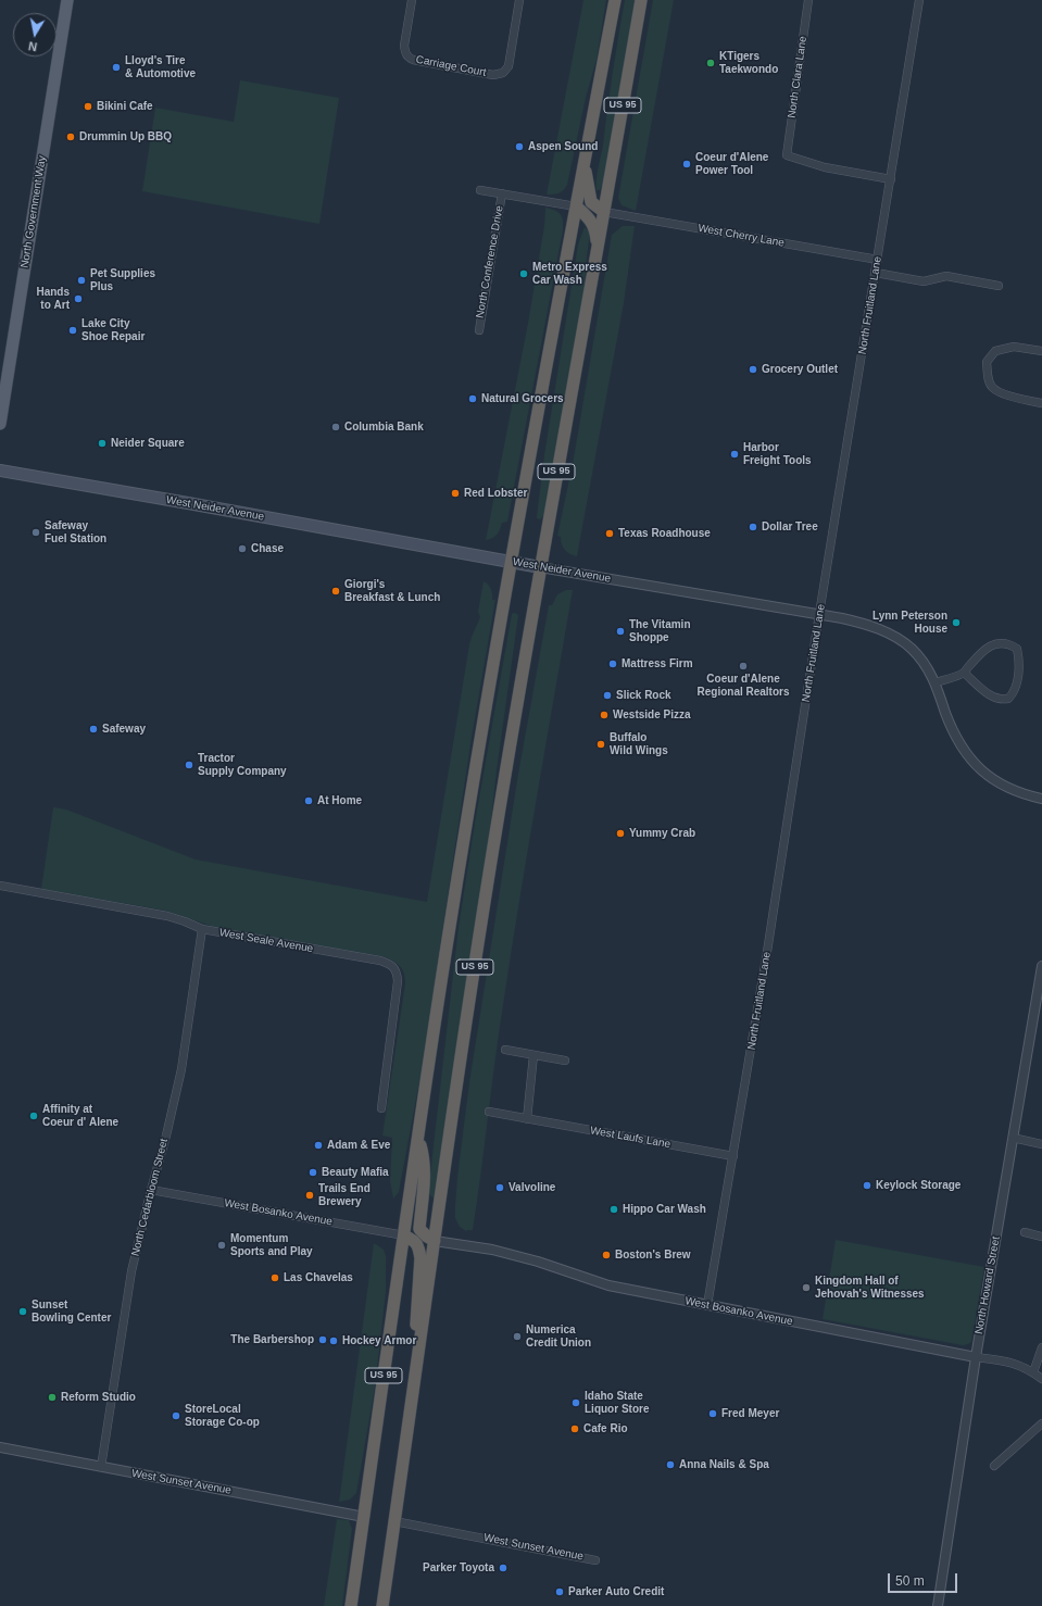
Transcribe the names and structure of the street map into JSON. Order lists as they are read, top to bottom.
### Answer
{
  "streets": {
    "highway": ["US 95"],
    "main road": ["North Government Way", "West Neider Avenue"],
    "street": [
      "Carriage Court",
      "North Clara Lane",
      "West Cherry Lane",
      "North Conference Drive",
      "North Fruitland Lane",
      "West Seale Avenue",
      "West Laufs Lane",
      "North Cedarbloom Street",
      "West Bosanko Avenue",
      "North Howard Street",
      "West Sunset Avenue"
    ]
  },
  "crossings": [
    ["North Clara Lane", "North Fruitland Lane"],
    ["US 95", "West Cherry Lane"],
    ["US 95", "West Neider Avenue"],
    ["US 95", "West Bosanko Avenue"],
    ["US 95", "West Sunset Avenue"],
    ["West Cherry Lane", "North Fruitland Lane"],
    ["North Fruitland Lane", "West Neider Avenue"],
    ["North Fruitland Lane", "West Laufs Lane"],
    ["North Fruitland Lane", "West Bosanko Avenue"],
    ["West Seale Avenue", "North Cedarbloom Street"],
    ["North Cedarbloom Street", "West Bosanko Avenue"],
    ["North Cedarbloom Street", "West Sunset Avenue"],
    ["West Bosanko Avenue", "North Howard Street"]
  ],
  "places": [
    "KTigers Taekwondo",
    "Lloyd's Tire & Automotive",
    "Bikini Cafe",
    "Drummin Up BBQ",
    "Aspen Sound",
    "Coeur d'Alene Power Tool",
    "Metro Express Car Wash",
    "Pet Supplies Plus",
    "Hands to Art",
    "Lake City Shoe Repair",
    "Grocery Outlet",
    "Natural Grocers",
    "Columbia Bank",
    "Neider Square",
    "Harbor Freight Tools",
    "Red Lobster",
    "Dollar Tree",
    "Safeway Fuel Station",
    "Texas Roadhouse",
    "Chase",
    "Giorgi's Breakfast & Lunch",
    "Lynn Peterson House",
    "The Vitamin Shoppe",
    "Mattress Firm",
    "Coeur d'Alene Regional Realtors",
    "Slick Rock",
    "Westside Pizza",
    "Safeway",
    "Buffalo Wild Wings",
    "Tractor Supply Company",
    "At Home",
    "Yummy Crab",
    "Affinity at Coeur d' Alene",
    "Adam & Eve",
    "Beauty Mafia",
    "Keylock Storage",
    "Valvoline",
    "Trails End Brewery",
    "Hippo Car Wash",
    "Momentum Sports and Play",
    "Boston's Brew",
    "Las Chavelas",
    "Kingdom Hall of Jehovah's Witnesses",
    "Sunset Bowling Center",
    "Numerica Credit Union",
    "The Barbershop",
    "Hockey Armor",
    "Reform Studio",
    "Idaho State Liquor Store",
    "Fred Meyer",
    "StoreLocal Storage Co-op",
    "Cafe Rio",
    "Anna Nails & Spa",
    "Parker Toyota",
    "Parker Auto Credit"
  ],
  "scale_bar": "50 m",
  "north": "bottom"
}
